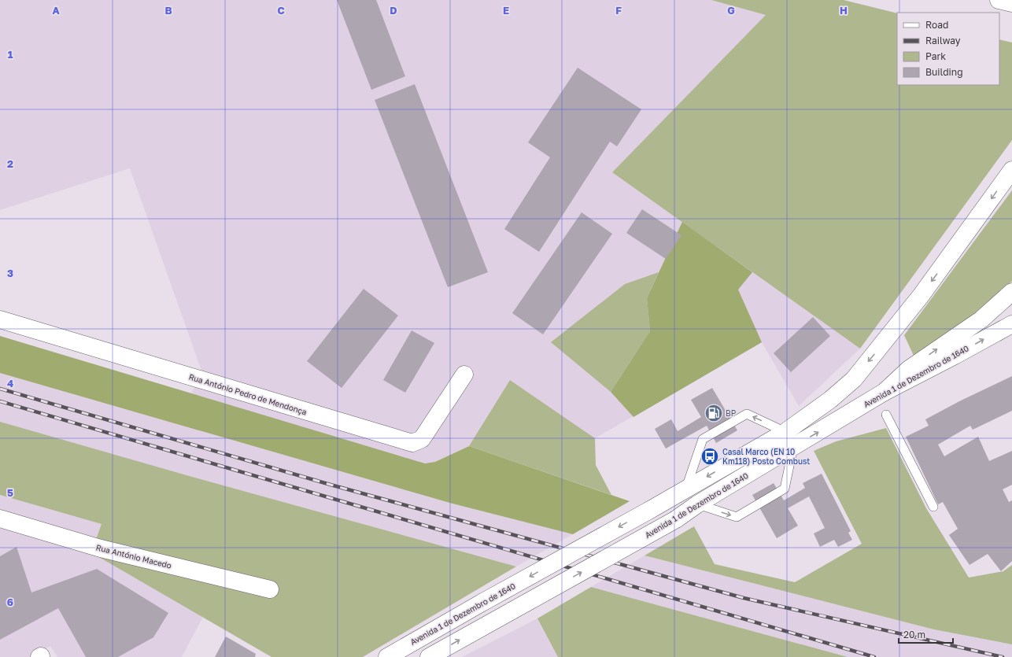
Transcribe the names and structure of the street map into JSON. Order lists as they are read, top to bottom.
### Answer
{
  "streets": {
    "main road": ["Avenida 1 de Dezembro de 1640", "Rua António Pedro de Mendonça", "Rua António Macedo"]
  },
  "places": {
    "fuel station": ["BP"],
    "bus stop": ["Casal Marco (EN 10 Km118) Posto Combust"]
  },
  "legend": [
    "Road",
    "Railway",
    "Park",
    "Building"
  ],
  "scale_bar": "20 m",
  "grid": {
    "columns": [
      "A",
      "B",
      "C",
      "D",
      "E",
      "F",
      "G",
      "H"
    ],
    "rows": [
      "1",
      "2",
      "3",
      "4",
      "5",
      "6"
    ]
  }
}
